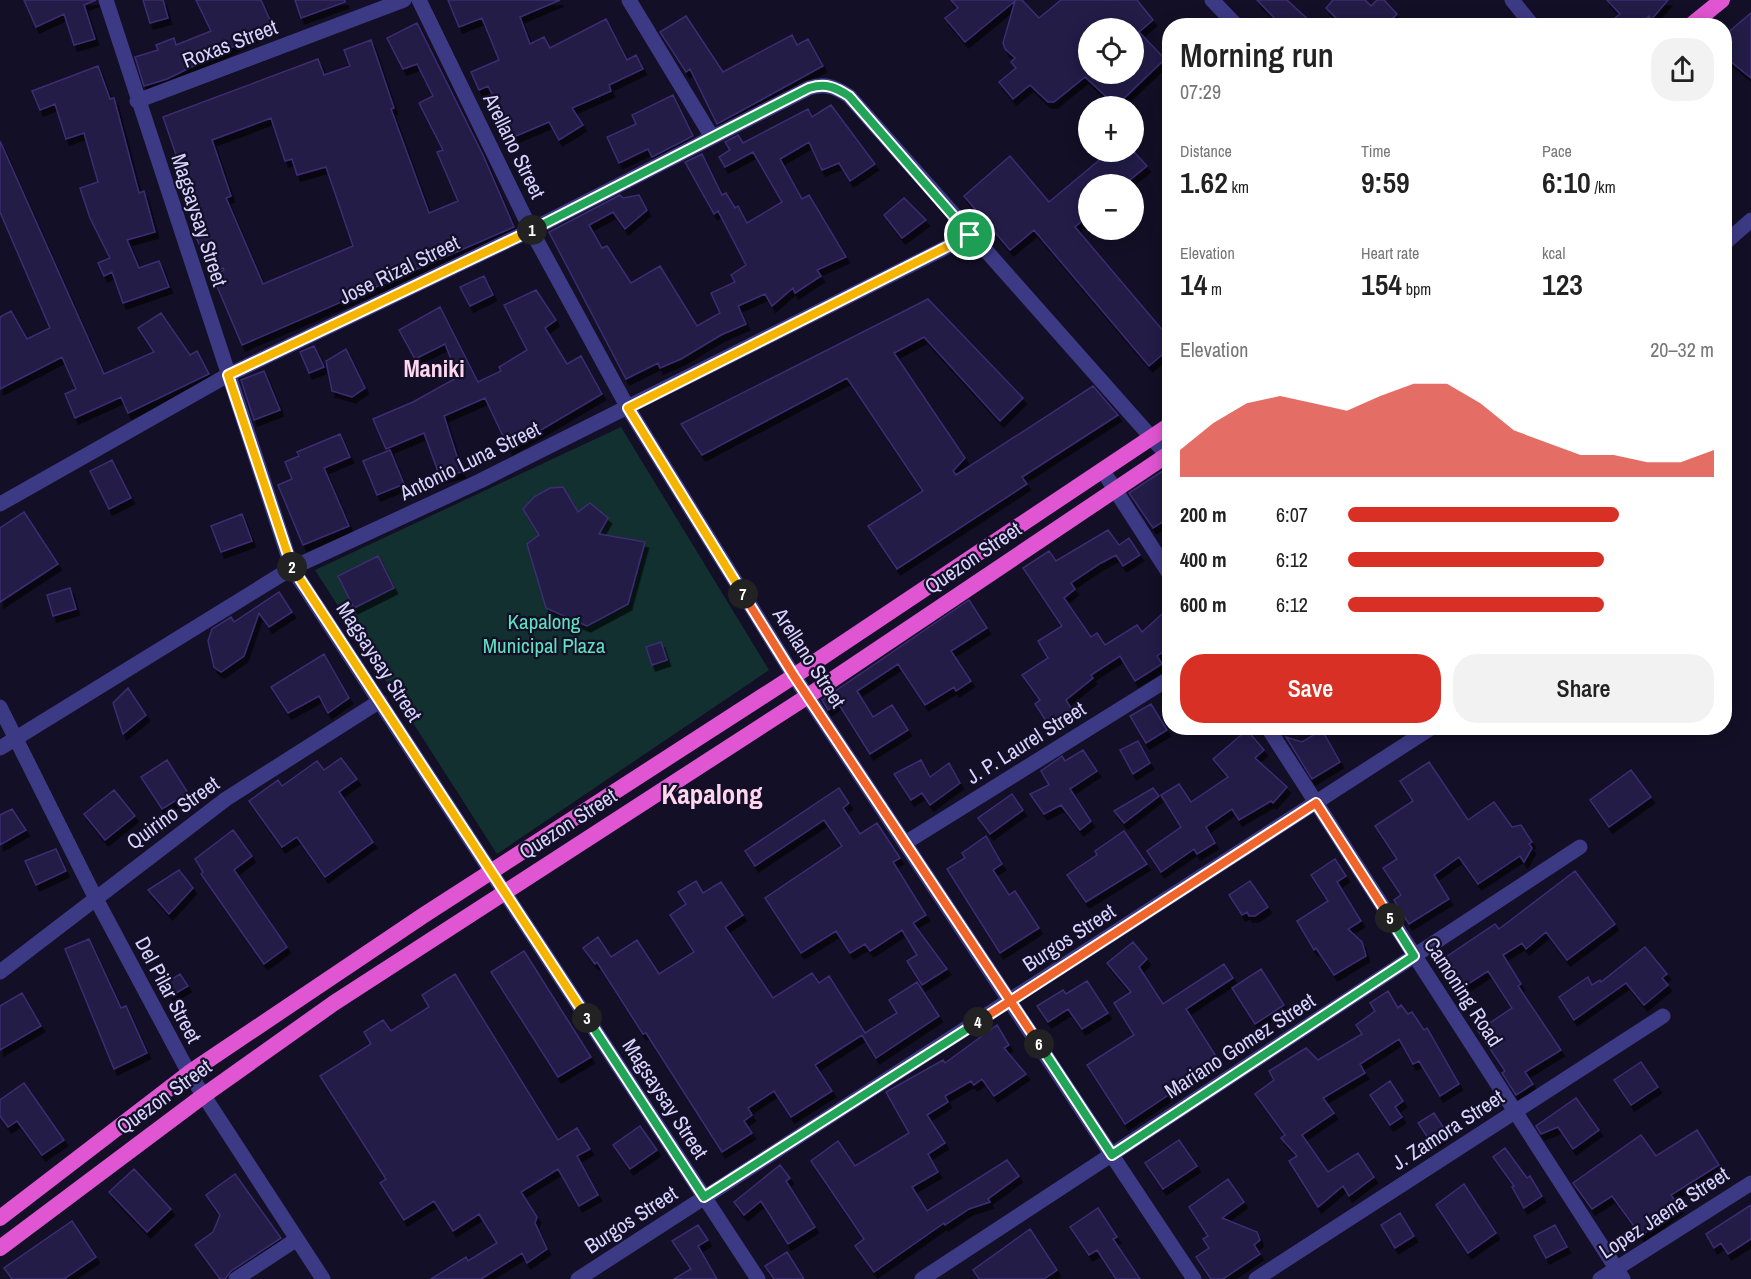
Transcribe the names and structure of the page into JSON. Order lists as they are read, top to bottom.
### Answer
{
  "streets": {
    "highway": ["Quezon Street"],
    "street": [
      "Roxas Street",
      "Arellano Street",
      "Magsaysay Street",
      "Jose Rizal Street",
      "Antonio Luna Street",
      "J. P. Laurel Street",
      "Quirino Street",
      "Burgos Street",
      "Del Pilar Street",
      "Camoning Road",
      "Mariano Gomez Street",
      "J. Zamora Street",
      "Lopez Jaena Street"
    ]
  },
  "crossings": [
    ["Roxas Street", "Magsaysay Street"],
    ["Arellano Street", "Jose Rizal Street"],
    ["Arellano Street", "Antonio Luna Street"],
    ["Arellano Street", "Quezon Street"],
    ["Arellano Street", "J. P. Laurel Street"],
    ["Arellano Street", "Burgos Street"],
    ["Arellano Street", "Mariano Gomez Street"],
    ["Magsaysay Street", "Jose Rizal Street"],
    ["Magsaysay Street", "Antonio Luna Street"],
    ["Magsaysay Street", "Quezon Street"],
    ["Magsaysay Street", "Quirino Street"],
    ["Magsaysay Street", "Burgos Street"],
    ["Jose Rizal Street", "Antonio Luna Street"],
    ["Antonio Luna Street", "Del Pilar Street"],
    ["Quezon Street", "Del Pilar Street"],
    ["Quirino Street", "Del Pilar Street"],
    ["Burgos Street", "Camoning Road"],
    ["Camoning Road", "Mariano Gomez Street"],
    ["Camoning Road", "J. Zamora Street"],
    ["Camoning Road", "Lopez Jaena Street"]
  ],
  "districts": ["Maniki", "Kapalong"],
  "parks": ["Kapalong Municipal Plaza"],
  "page": {
    "map_buttons": ["+", "−"],
    "heading": ["Morning run", "07:29"],
    "stats": [
      ["Distance", "1.62 km"],
      ["Time", "9:59"],
      ["Pace", "6:10 /km"],
      ["Elevation", "14 m"],
      ["Heart rate", "154 bpm"],
      ["kcal", "123"]
    ],
    "pins": [
      "1",
      "2",
      "7",
      "5",
      "3",
      "4",
      "6"
    ],
    "chart": ["Elevation", "20–32 m"],
    "list": [
      {
        "name": "200 m",
        "note": "6:07"
      },
      {
        "name": "400 m",
        "note": "6:12"
      },
      {
        "name": "600 m",
        "note": "6:12"
      }
    ],
    "buttons": ["Save", "Share"]
  }
}
